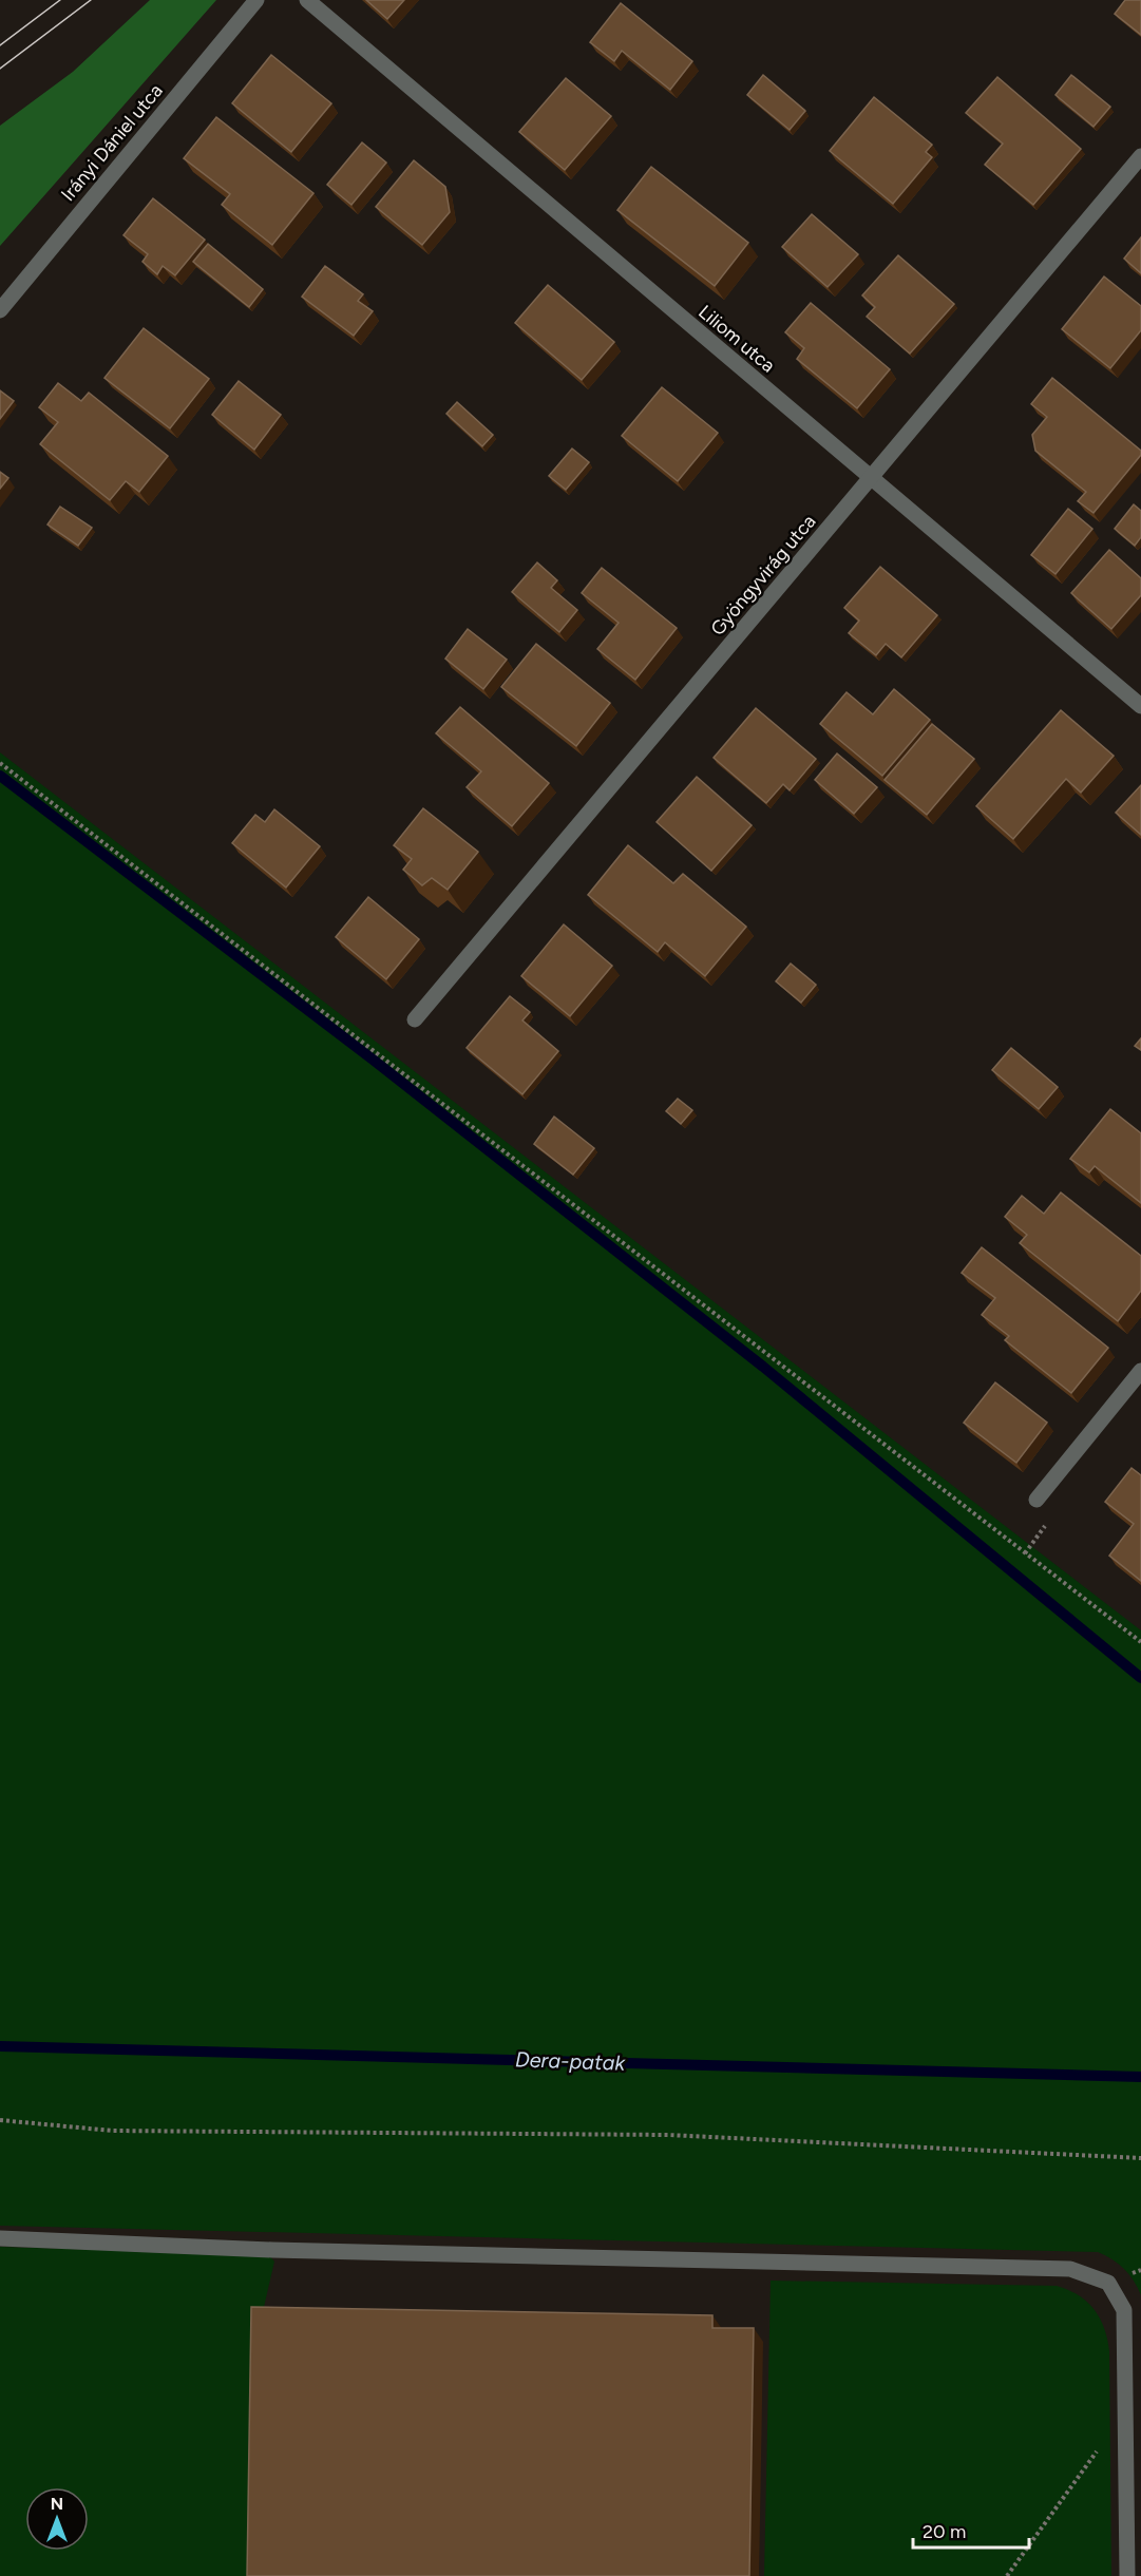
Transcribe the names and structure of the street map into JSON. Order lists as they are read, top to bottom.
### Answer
{
  "streets": {
    "street": ["Irányi Dániel utca", "Liliom utca", "Gyöngyvirág utca"]
  },
  "crossings": [
    ["Liliom utca", "Gyöngyvirág utca"]
  ],
  "water": ["Dera-patak"],
  "scale_bar": "20 m",
  "north": "top"
}
